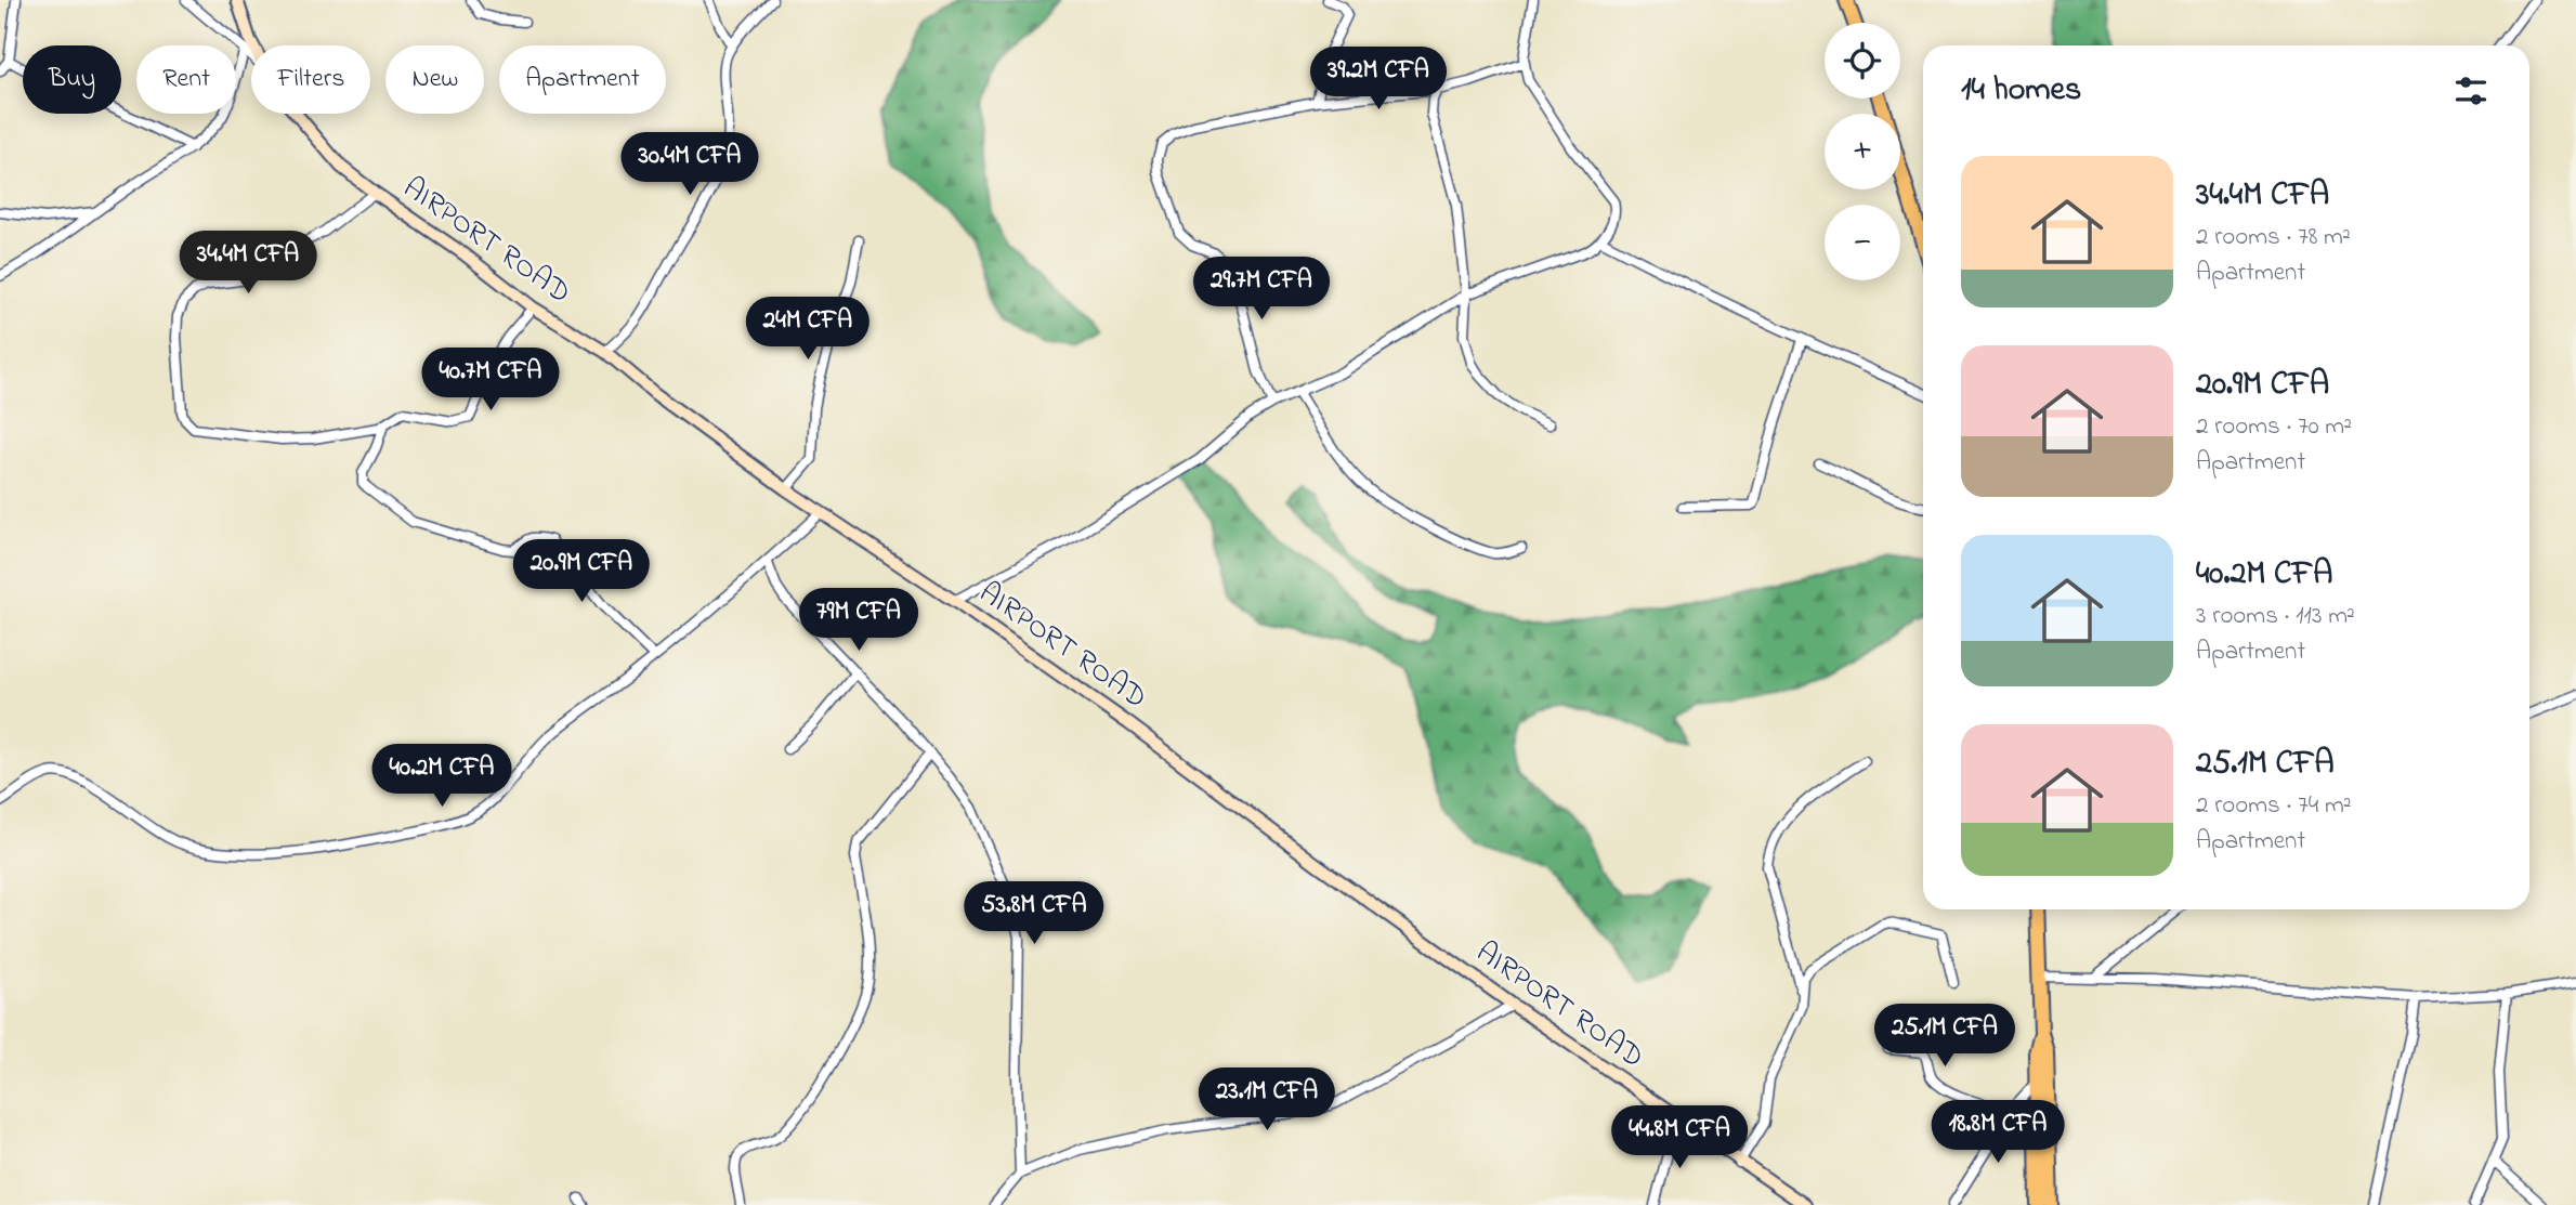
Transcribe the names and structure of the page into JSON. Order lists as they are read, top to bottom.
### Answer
{
  "streets": {
    "main road": ["AIRPORT ROAD"]
  },
  "page": {
    "map_buttons": ["+", "−"],
    "chip": [
      "Buy",
      "Rent",
      "Filters",
      "New",
      "Apartment"
    ],
    "heading": "14 homes",
    "price": [
      "39.2M CFA",
      "30.4M CFA",
      "34.4M CFA",
      "29.7M CFA",
      "24M CFA",
      "40.7M CFA",
      "20.9M CFA",
      "79M CFA",
      "40.2M CFA",
      "53.8M CFA",
      "25.1M CFA",
      "23.1M CFA",
      "18.8M CFA",
      "44.8M CFA"
    ],
    "list": [
      {
        "name": "34.4M CFA",
        "note": "2 rooms · 78 m² · Apartment"
      },
      {
        "name": "20.9M CFA",
        "note": "2 rooms · 70 m² · Apartment"
      },
      {
        "name": "40.2M CFA",
        "note": "3 rooms · 113 m² · Apartment"
      },
      {
        "name": "25.1M CFA",
        "note": "2 rooms · 74 m² · Apartment"
      }
    ]
  }
}
